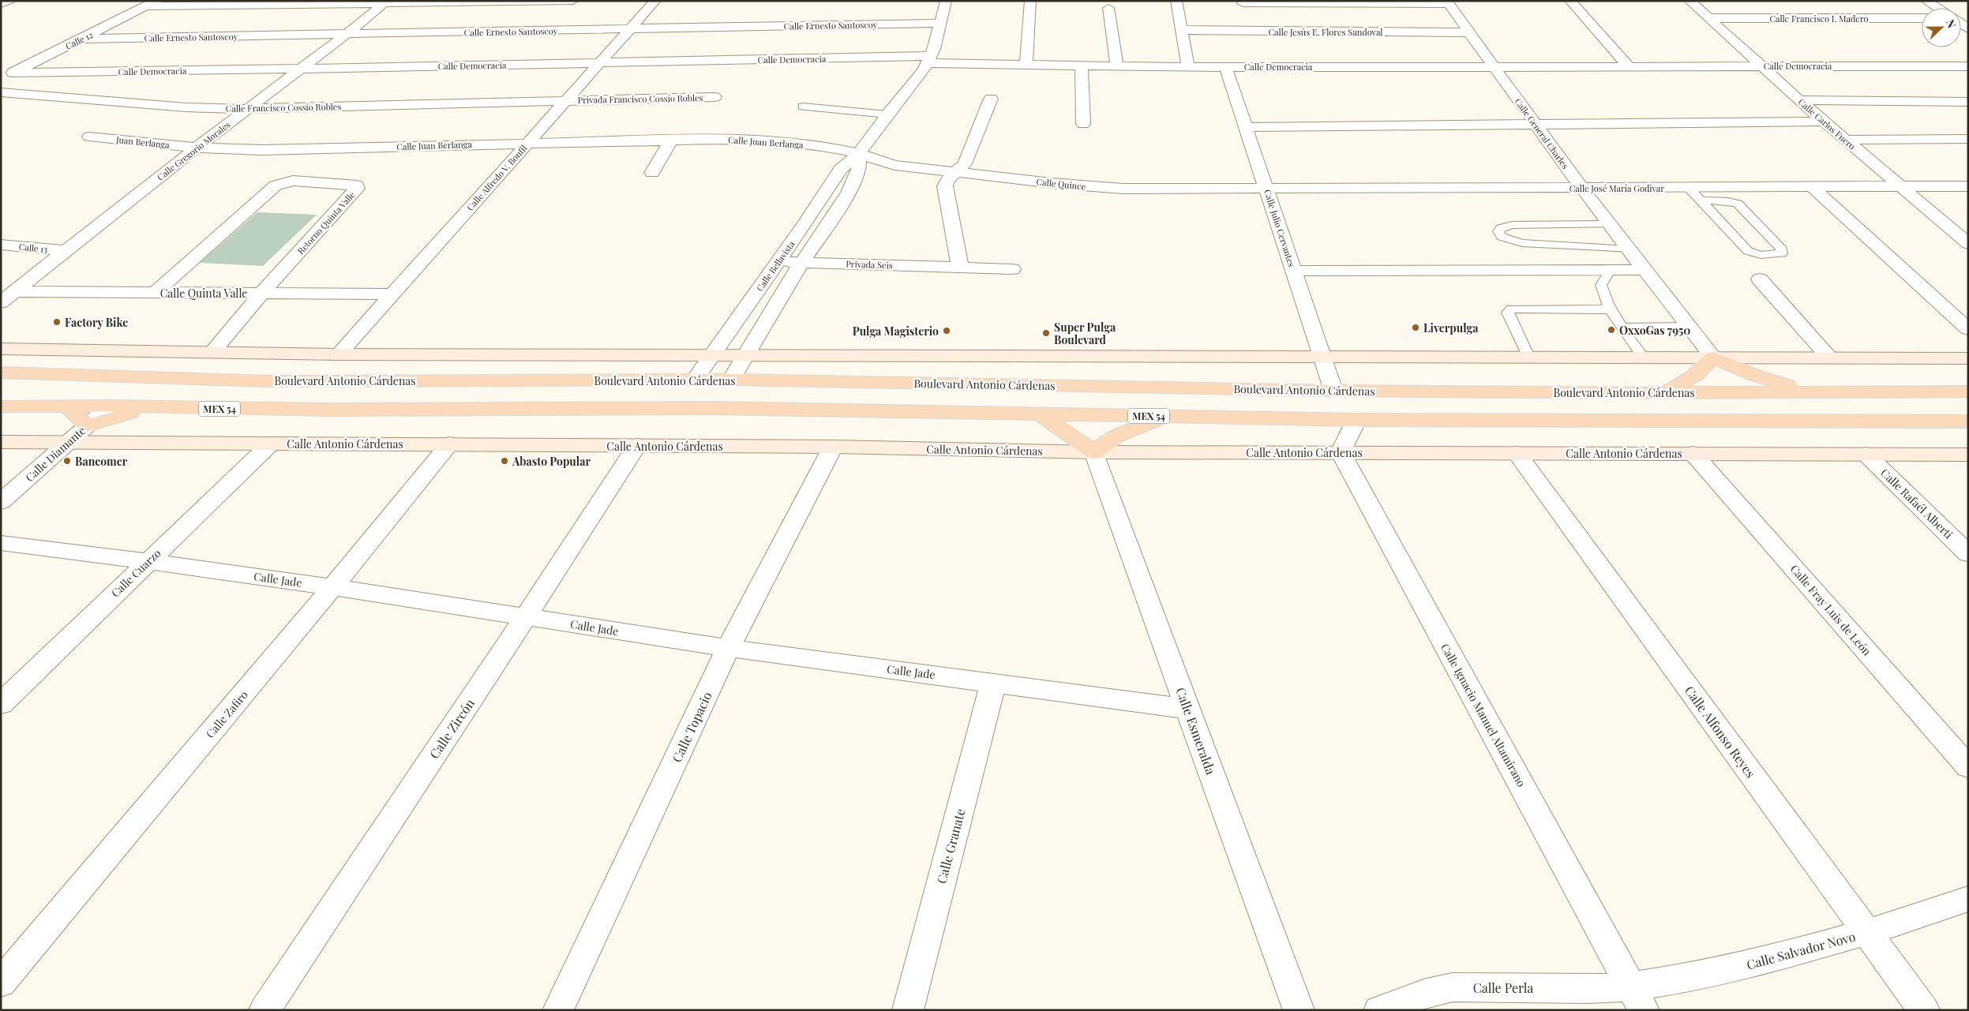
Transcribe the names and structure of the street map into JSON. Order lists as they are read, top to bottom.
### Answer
{
  "streets": {
    "main road": ["Boulevard Antonio Cárdenas", "MEX 54"],
    "street": [
      "Calle Francisco I. Madero",
      "Calle Ernesto Santoscoy",
      "Calle Jesús E. Flores Sandoval",
      "Calle 12",
      "Calle Democracia",
      "Privada Francisco Cossío Robles",
      "Calle Francisco Cossío Robles",
      "Calle Carlos Fuero",
      "Calle General Charles",
      "Juan Berlanga",
      "Calle Juan Berlanga",
      "Calle Gregorio Morales",
      "Calle Alfredo V. Bonfil",
      "Calle Quince",
      "Calle José María Godivar",
      "Retorno Quinta Valle",
      "Calle Julio Cervantes",
      "Calle 13",
      "Privada Seis",
      "Calle Bellavista",
      "Calle Quinta Valle",
      "Calle Antonio Cárdenas",
      "Calle Diamante",
      "Calle Rafaél Alberti",
      "Calle Cuarzo",
      "Calle Jade",
      "Calle Fray Luis de León",
      "Calle Zafiro",
      "Calle Ignacio Manuel Altamirano",
      "Calle Topacio",
      "Calle Zircón",
      "Calle Esmeralda",
      "Calle Alfonso Reyes",
      "Calle Granate",
      "Calle Salvador Novo",
      "Calle Perla"
    ]
  },
  "crossings": [
    ["Calle Francisco I. Madero", "Calle Carlos Fuero"],
    ["Calle Ernesto Santoscoy", "Calle 12"],
    ["Calle Ernesto Santoscoy", "Calle Gregorio Morales"],
    ["Calle Ernesto Santoscoy", "Calle Alfredo V. Bonfil"],
    ["Calle Ernesto Santoscoy", "Calle Bellavista"],
    ["Calle Jesús E. Flores Sandoval", "Calle General Charles"],
    ["Calle 12", "Calle Democracia"],
    ["Calle Democracia", "Calle Carlos Fuero"],
    ["Calle Democracia", "Calle General Charles"],
    ["Calle Democracia", "Calle Gregorio Morales"],
    ["Calle Democracia", "Calle Alfredo V. Bonfil"],
    ["Calle Democracia", "Calle Julio Cervantes"],
    ["Calle Democracia", "Calle Bellavista"],
    ["Privada Francisco Cossío Robles", "Calle Francisco Cossío Robles"],
    ["Privada Francisco Cossío Robles", "Calle Alfredo V. Bonfil"],
    ["Calle Francisco Cossío Robles", "Calle Gregorio Morales"],
    ["Calle Francisco Cossío Robles", "Calle Alfredo V. Bonfil"],
    ["Calle Carlos Fuero", "Calle José María Godivar"],
    ["Calle General Charles", "Calle José María Godivar"],
    ["Juan Berlanga", "Calle Juan Berlanga"],
    ["Juan Berlanga", "Calle Gregorio Morales"],
    ["Calle Juan Berlanga", "Calle Gregorio Morales"],
    ["Calle Juan Berlanga", "Calle Alfredo V. Bonfil"],
    ["Calle Juan Berlanga", "Calle Quince"],
    ["Calle Juan Berlanga", "Calle Bellavista"],
    ["Calle Gregorio Morales", "Calle 13"],
    ["Calle Gregorio Morales", "Calle Quinta Valle"],
    ["Calle Alfredo V. Bonfil", "Calle Quinta Valle"],
    ["Calle Quince", "Calle José María Godivar"],
    ["Calle Quince", "Calle Julio Cervantes"],
    ["Calle Quince", "Calle Bellavista"],
    ["Calle José María Godivar", "Calle Julio Cervantes"],
    ["Retorno Quinta Valle", "Calle Quinta Valle"],
    ["Calle Julio Cervantes", "Boulevard Antonio Cárdenas"],
    ["Privada Seis", "Calle Bellavista"],
    ["Calle Bellavista", "Boulevard Antonio Cárdenas"],
    ["MEX 54", "Calle Diamante"],
    ["Calle Antonio Cárdenas", "Calle Diamante"],
    ["Calle Antonio Cárdenas", "Calle Rafaél Alberti"],
    ["Calle Antonio Cárdenas", "Calle Cuarzo"],
    ["Calle Antonio Cárdenas", "Calle Fray Luis de León"],
    ["Calle Antonio Cárdenas", "Calle Zafiro"],
    ["Calle Antonio Cárdenas", "Calle Ignacio Manuel Altamirano"],
    ["Calle Antonio Cárdenas", "Calle Topacio"],
    ["Calle Antonio Cárdenas", "Calle Zircón"],
    ["Calle Antonio Cárdenas", "Calle Esmeralda"],
    ["Calle Antonio Cárdenas", "Calle Alfonso Reyes"],
    ["Calle Cuarzo", "Calle Jade"],
    ["Calle Jade", "Calle Zafiro"],
    ["Calle Jade", "Calle Topacio"],
    ["Calle Jade", "Calle Zircón"],
    ["Calle Jade", "Calle Esmeralda"],
    ["Calle Jade", "Calle Granate"],
    ["Calle Ignacio Manuel Altamirano", "Calle Salvador Novo"],
    ["Calle Ignacio Manuel Altamirano", "Calle Perla"],
    ["Calle Alfonso Reyes", "Calle Salvador Novo"],
    ["Calle Salvador Novo", "Calle Perla"]
  ],
  "places": [
    "Factory Bike",
    "Liverpulga",
    "OxxoGas 7950",
    "Pulga Magisterio",
    "Super Pulga Boulevard",
    "Bancomer",
    "Abasto Popular"
  ],
  "north": "right"
}
